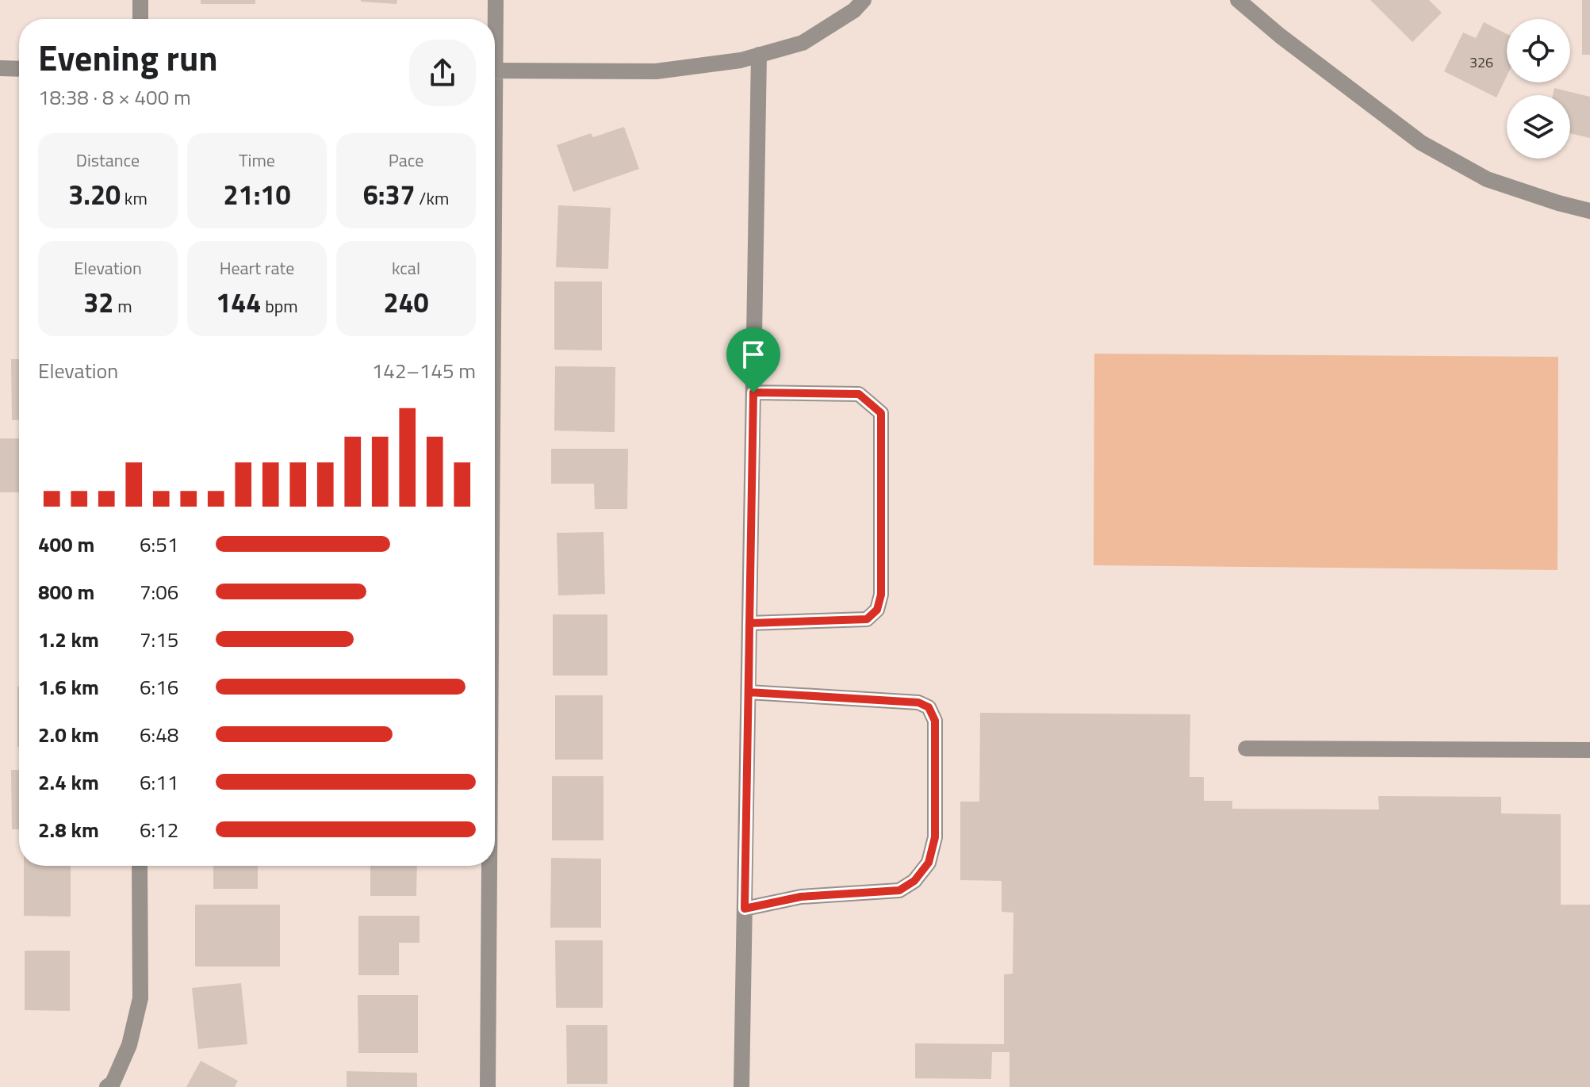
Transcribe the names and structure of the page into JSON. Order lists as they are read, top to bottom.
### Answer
{
  "house_numbers": ["326"],
  "page": {
    "heading": ["Evening run", "18:38 · 8 × 400 m"],
    "stats": [
      ["Distance", "3.20 km"],
      ["Time", "21:10"],
      ["Pace", "6:37 /km"],
      ["Elevation", "32 m"],
      ["Heart rate", "144 bpm"],
      ["kcal", "240"]
    ],
    "chart": ["Elevation", "142–145 m"],
    "list": [
      {
        "name": "400 m",
        "note": "6:51"
      },
      {
        "name": "800 m",
        "note": "7:06"
      },
      {
        "name": "1.2 km",
        "note": "7:15"
      },
      {
        "name": "1.6 km",
        "note": "6:16"
      },
      {
        "name": "2.0 km",
        "note": "6:48"
      },
      {
        "name": "2.4 km",
        "note": "6:11"
      },
      {
        "name": "2.8 km",
        "note": "6:12"
      }
    ]
  }
}
